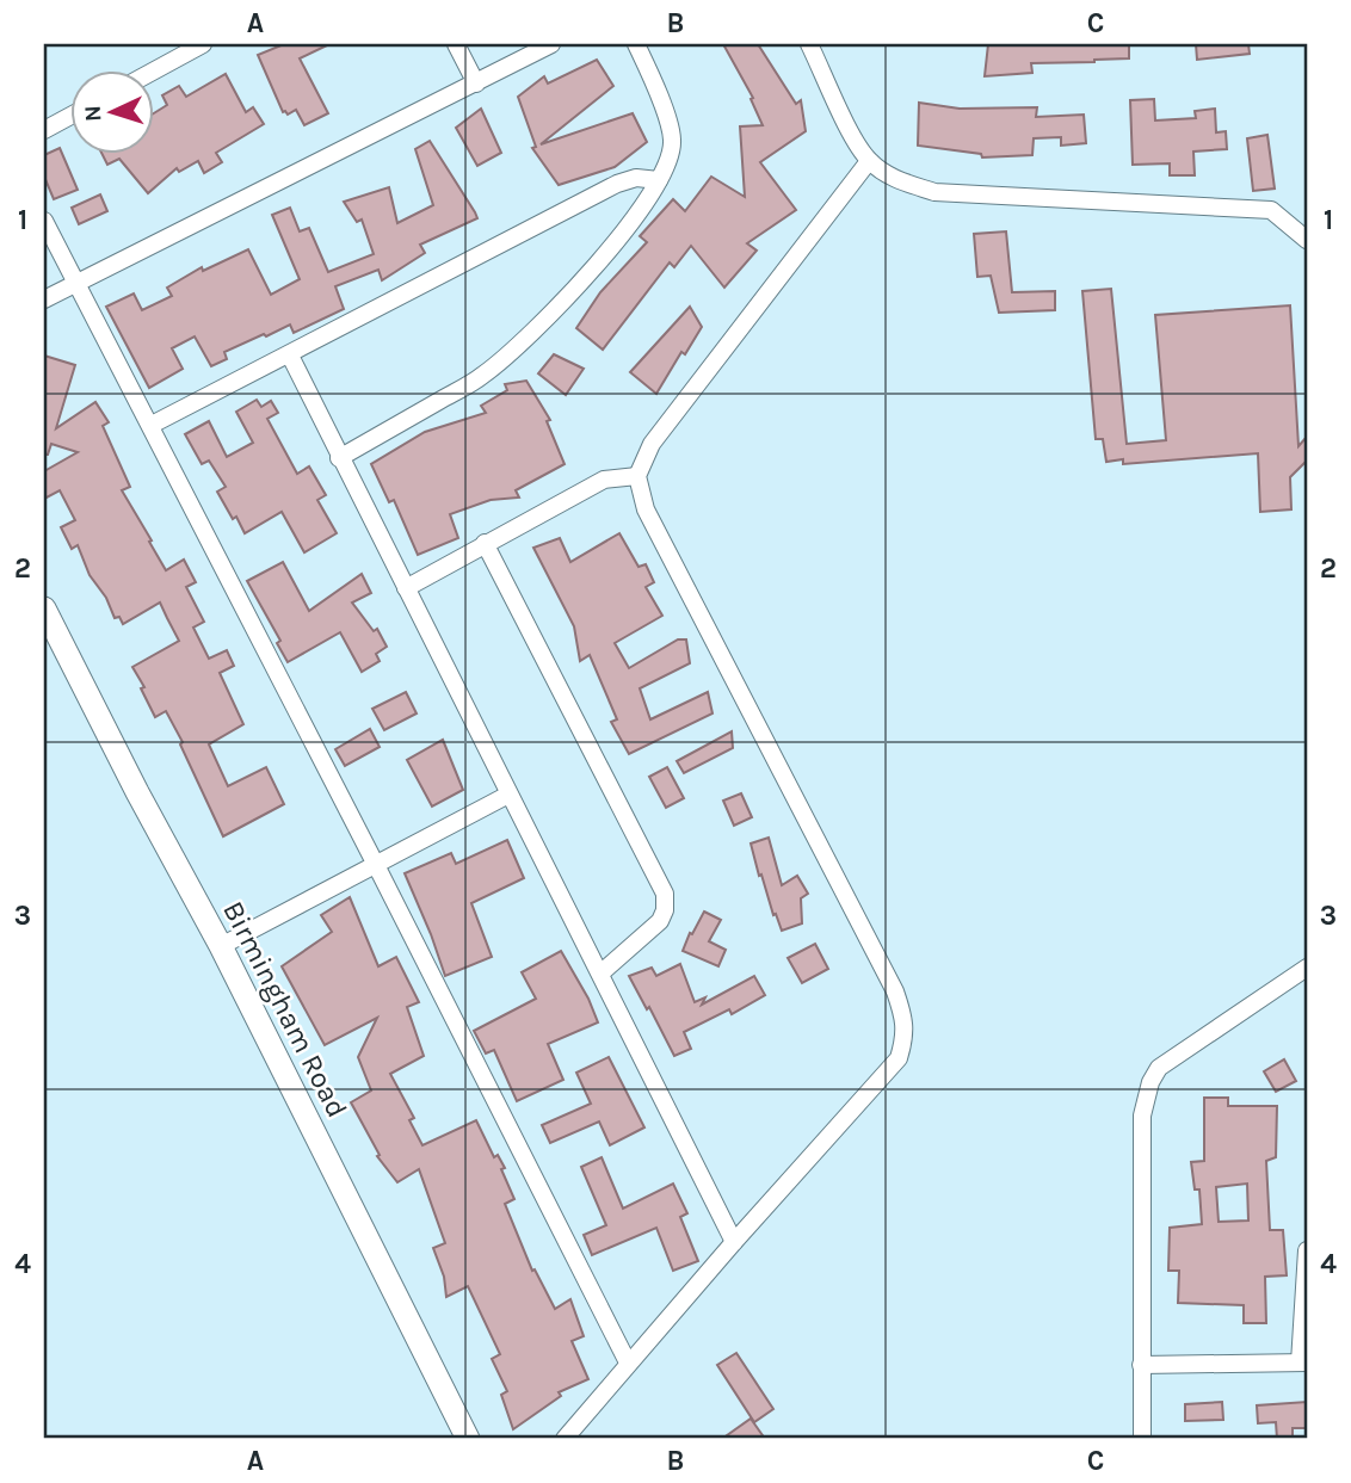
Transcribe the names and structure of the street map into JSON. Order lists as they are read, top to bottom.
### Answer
{
  "streets": {
    "street": ["Birmingham Road"]
  },
  "north": "left",
  "grid": {
    "columns": ["A", "B", "C"],
    "rows": [
      "1",
      "2",
      "3",
      "4"
    ]
  }
}
